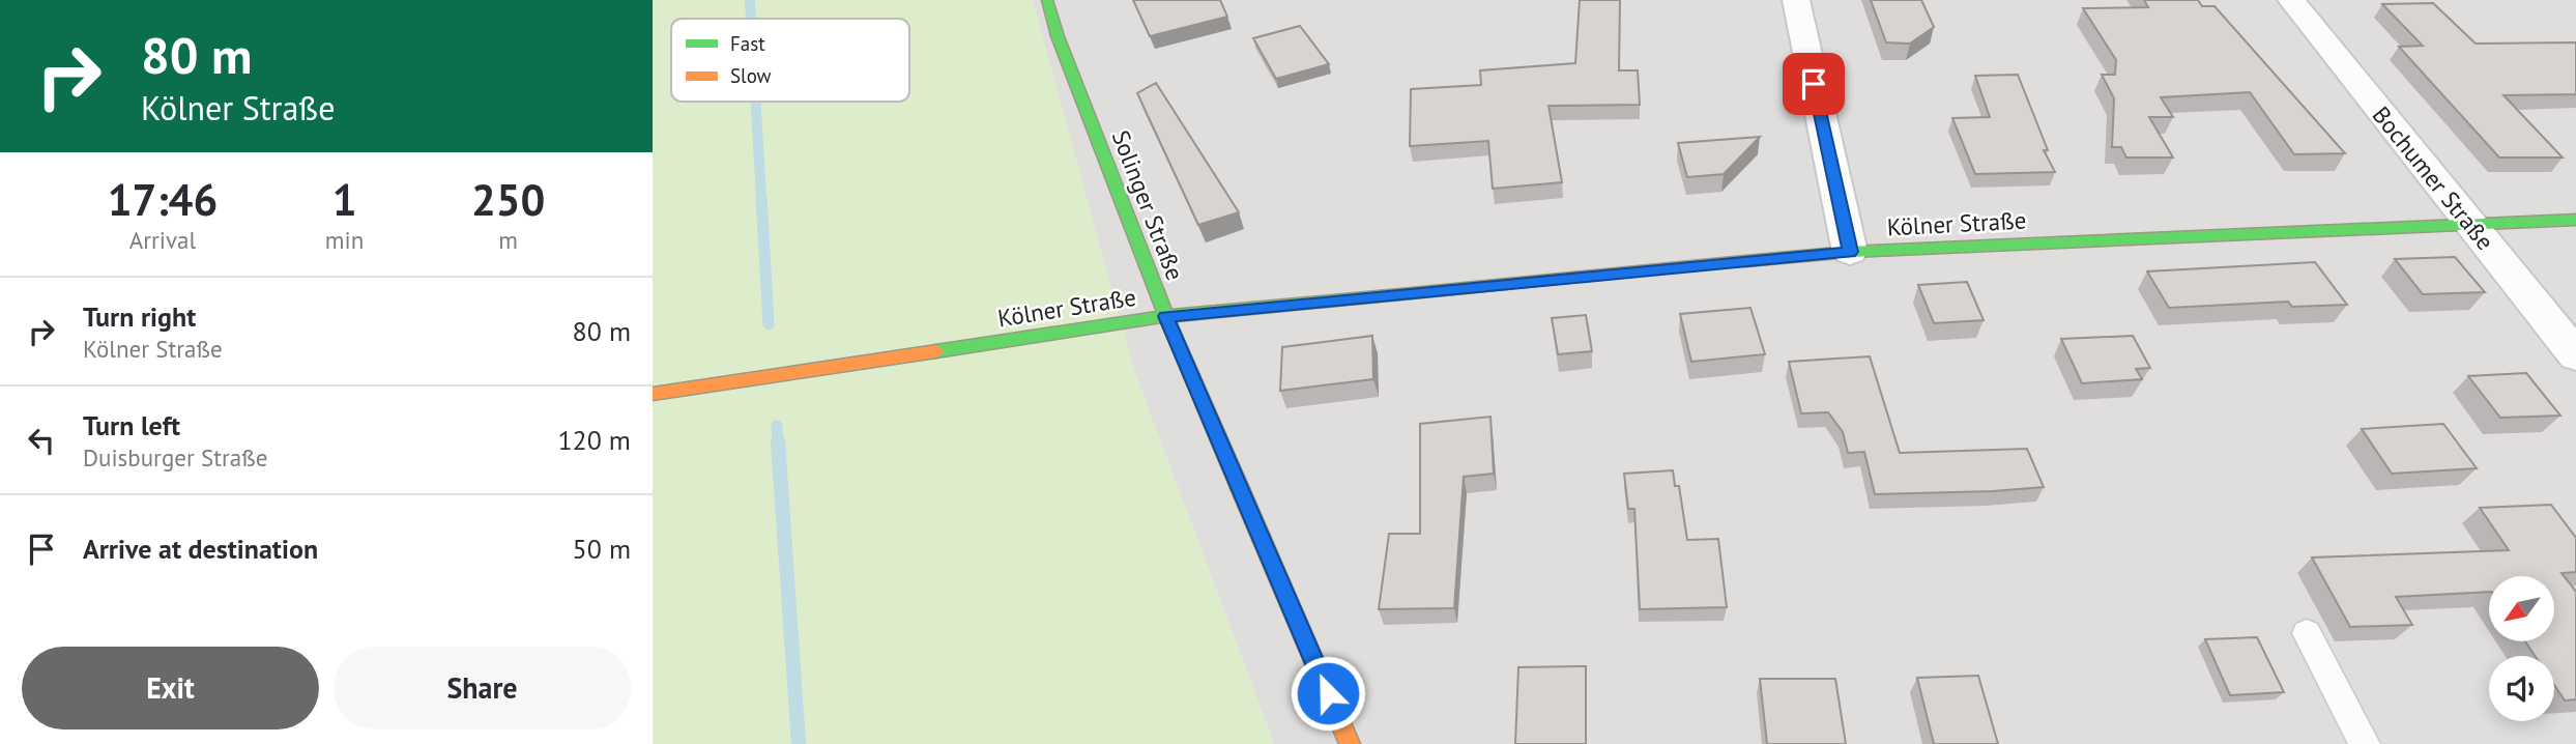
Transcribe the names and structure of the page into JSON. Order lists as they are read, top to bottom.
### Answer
{
  "streets": {
    "street": ["Bochumer Straße", "Solinger Straße", "Kölner Straße"]
  },
  "crossings": [
    ["Bochumer Straße", "Kölner Straße"],
    ["Solinger Straße", "Kölner Straße"]
  ],
  "legend": ["Fast", "Slow"],
  "north": "bottom left",
  "page": {
    "turn": ["80 m", "Kölner Straße"],
    "eta": [
      "17:46",
      "Arrival",
      "1",
      "min",
      "250",
      "m"
    ],
    "list": [
      {
        "name": "Turn right",
        "note": "Kölner Straße",
        "value": "80 m"
      },
      {
        "name": "Turn left",
        "note": "Duisburger Straße",
        "value": "120 m"
      },
      {
        "name": "Arrive at destination",
        "value": "50 m"
      }
    ],
    "buttons": ["Exit", "Share"]
  }
}
